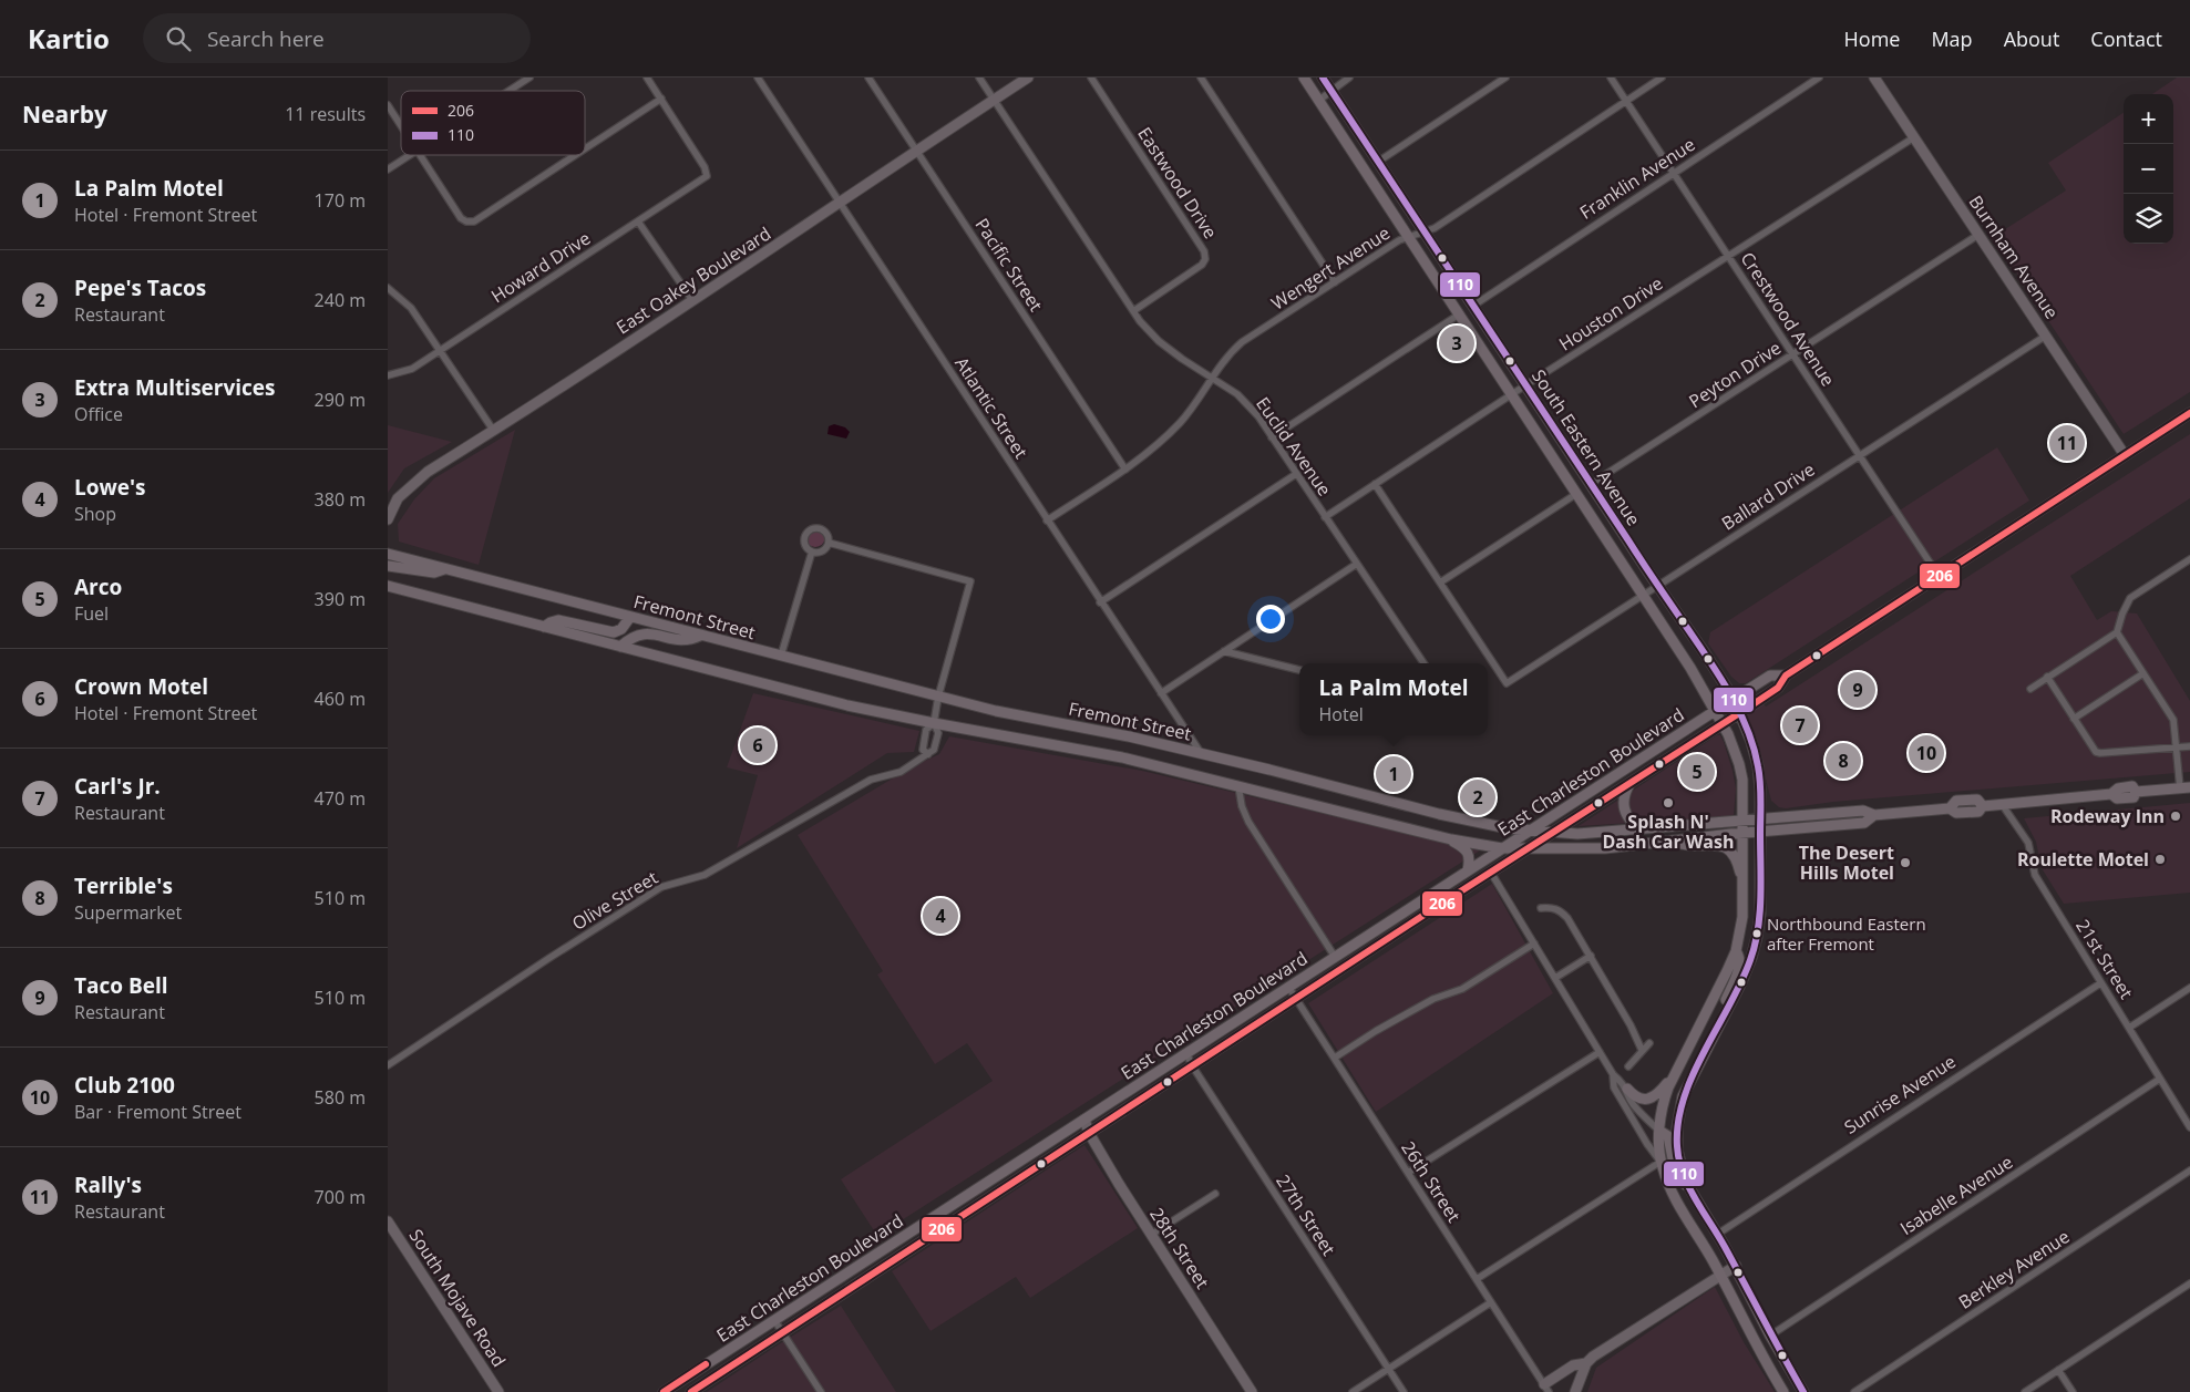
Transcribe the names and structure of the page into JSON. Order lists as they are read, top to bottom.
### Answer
{
  "streets": {
    "main road": ["South Eastern Avenue", "Fremont Street", "East Charleston Boulevard"],
    "street": [
      "Franklin Avenue",
      "Eastwood Drive",
      "Burnham Avenue",
      "Pacific Street",
      "Howard Drive",
      "Wengert Avenue",
      "East Oakey Boulevard",
      "Houston Drive",
      "Crestwood Avenue",
      "Peyton Drive",
      "Atlantic Street",
      "Euclid Avenue",
      "Ballard Drive",
      "Olive Street",
      "21st Street",
      "Sunrise Avenue",
      "26th Street",
      "Isabelle Avenue",
      "27th Street",
      "28th Street",
      "Berkley Avenue",
      "South Mojave Road"
    ]
  },
  "crossings": [
    ["Franklin Avenue", "Crestwood Avenue"],
    ["Franklin Avenue", "South Eastern Avenue"],
    ["Eastwood Drive", "Euclid Avenue"],
    ["Burnham Avenue", "Houston Drive"],
    ["Burnham Avenue", "Peyton Drive"],
    ["Burnham Avenue", "Ballard Drive"],
    ["Burnham Avenue", "East Charleston Boulevard"],
    ["Pacific Street", "Wengert Avenue"],
    ["Pacific Street", "East Oakey Boulevard"],
    ["Wengert Avenue", "Crestwood Avenue"],
    ["Wengert Avenue", "Atlantic Street"],
    ["Wengert Avenue", "Euclid Avenue"],
    ["Wengert Avenue", "South Eastern Avenue"],
    ["East Oakey Boulevard", "Atlantic Street"],
    ["East Oakey Boulevard", "Euclid Avenue"],
    ["Houston Drive", "Crestwood Avenue"],
    ["Houston Drive", "Euclid Avenue"],
    ["Houston Drive", "South Eastern Avenue"],
    ["Crestwood Avenue", "Peyton Drive"],
    ["Crestwood Avenue", "Ballard Drive"],
    ["Crestwood Avenue", "East Charleston Boulevard"],
    ["Peyton Drive", "South Eastern Avenue"],
    ["Atlantic Street", "Fremont Street"],
    ["South Eastern Avenue", "Ballard Drive"],
    ["South Eastern Avenue", "Fremont Street"],
    ["South Eastern Avenue", "East Charleston Boulevard"],
    ["Fremont Street", "East Charleston Boulevard"],
    ["Fremont Street", "21st Street"],
    ["East Charleston Boulevard", "26th Street"],
    ["East Charleston Boulevard", "27th Street"],
    ["East Charleston Boulevard", "28th Street"],
    ["21st Street", "Sunrise Avenue"],
    ["21st Street", "Isabelle Avenue"]
  ],
  "places": [
    "Splash N' Dash Car Wash",
    "Rodeway Inn",
    "Roulette Motel",
    "The Desert Hills Motel",
    "Northbound Eastern after Fremont"
  ],
  "lines": ["transit line 110", "transit line 206"],
  "legend": ["206", "110"],
  "page": {
    "header": "Kartio",
    "search": "Search here",
    "nav": [
      "Home",
      "Map",
      "About",
      "Contact"
    ],
    "heading": ["Nearby", "11 results"],
    "map_buttons": ["+", "−"],
    "list": [
      {
        "mark": "1",
        "name": "La Palm Motel",
        "note": "Hotel · Fremont Street",
        "value": "170 m"
      },
      {
        "mark": "2",
        "name": "Pepe's Tacos",
        "note": "Restaurant",
        "value": "240 m"
      },
      {
        "mark": "3",
        "name": "Extra Multiservices",
        "note": "Office",
        "value": "290 m"
      },
      {
        "mark": "4",
        "name": "Lowe's",
        "note": "Shop",
        "value": "380 m"
      },
      {
        "mark": "5",
        "name": "Arco",
        "note": "Fuel",
        "value": "390 m"
      },
      {
        "mark": "6",
        "name": "Crown Motel",
        "note": "Hotel · Fremont Street",
        "value": "460 m"
      },
      {
        "mark": "7",
        "name": "Carl's Jr.",
        "note": "Restaurant",
        "value": "470 m"
      },
      {
        "mark": "8",
        "name": "Terrible's",
        "note": "Supermarket",
        "value": "510 m"
      },
      {
        "mark": "9",
        "name": "Taco Bell",
        "note": "Restaurant",
        "value": "510 m"
      },
      {
        "mark": "10",
        "name": "Club 2100",
        "note": "Bar · Fremont Street",
        "value": "580 m"
      },
      {
        "mark": "11",
        "name": "Rally's",
        "note": "Restaurant",
        "value": "700 m"
      }
    ],
    "pins": [
      "3",
      "11",
      "9",
      "7",
      "6",
      "10",
      "8",
      "5",
      "1",
      "2",
      "4"
    ],
    "popup": ["La Palm Motel", "Hotel"]
  }
}
